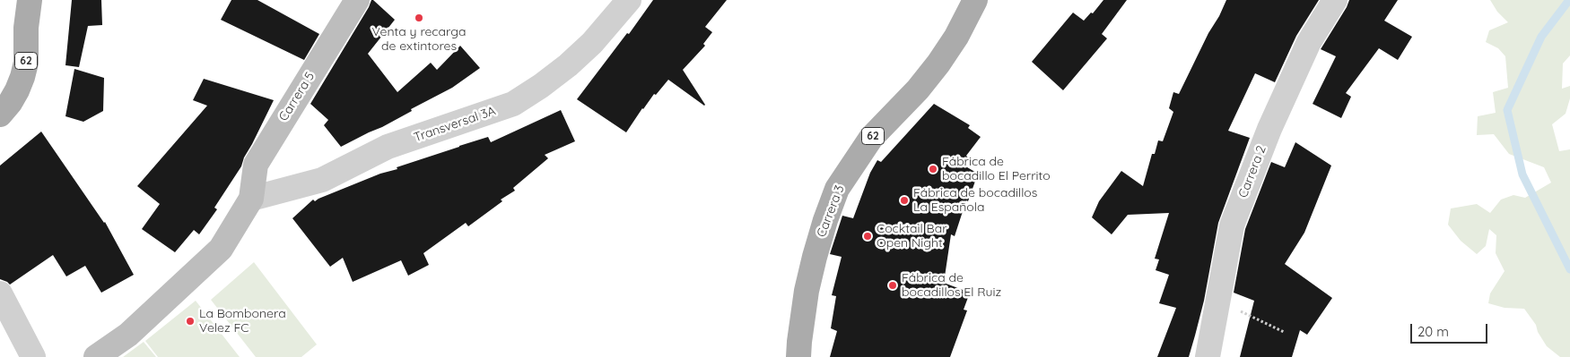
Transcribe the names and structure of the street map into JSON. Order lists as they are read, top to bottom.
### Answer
{
  "streets": {
    "main road": ["62", "Carrera 3"],
    "street": ["Carrera 5", "Transversal 3A", "Carrera 2"]
  },
  "crossings": [
    ["Carrera 5", "Transversal 3A"]
  ],
  "places": [
    "Venta y recarga de extintores",
    "Fábrica de bocadillo El Perrito",
    "Fábrica de bocadillos La Española",
    "Cocktail Bar Open Night",
    "Fábrica de bocadillos El Ruiz",
    "La Bombonera Velez FC"
  ],
  "scale_bar": "20 m"
}
